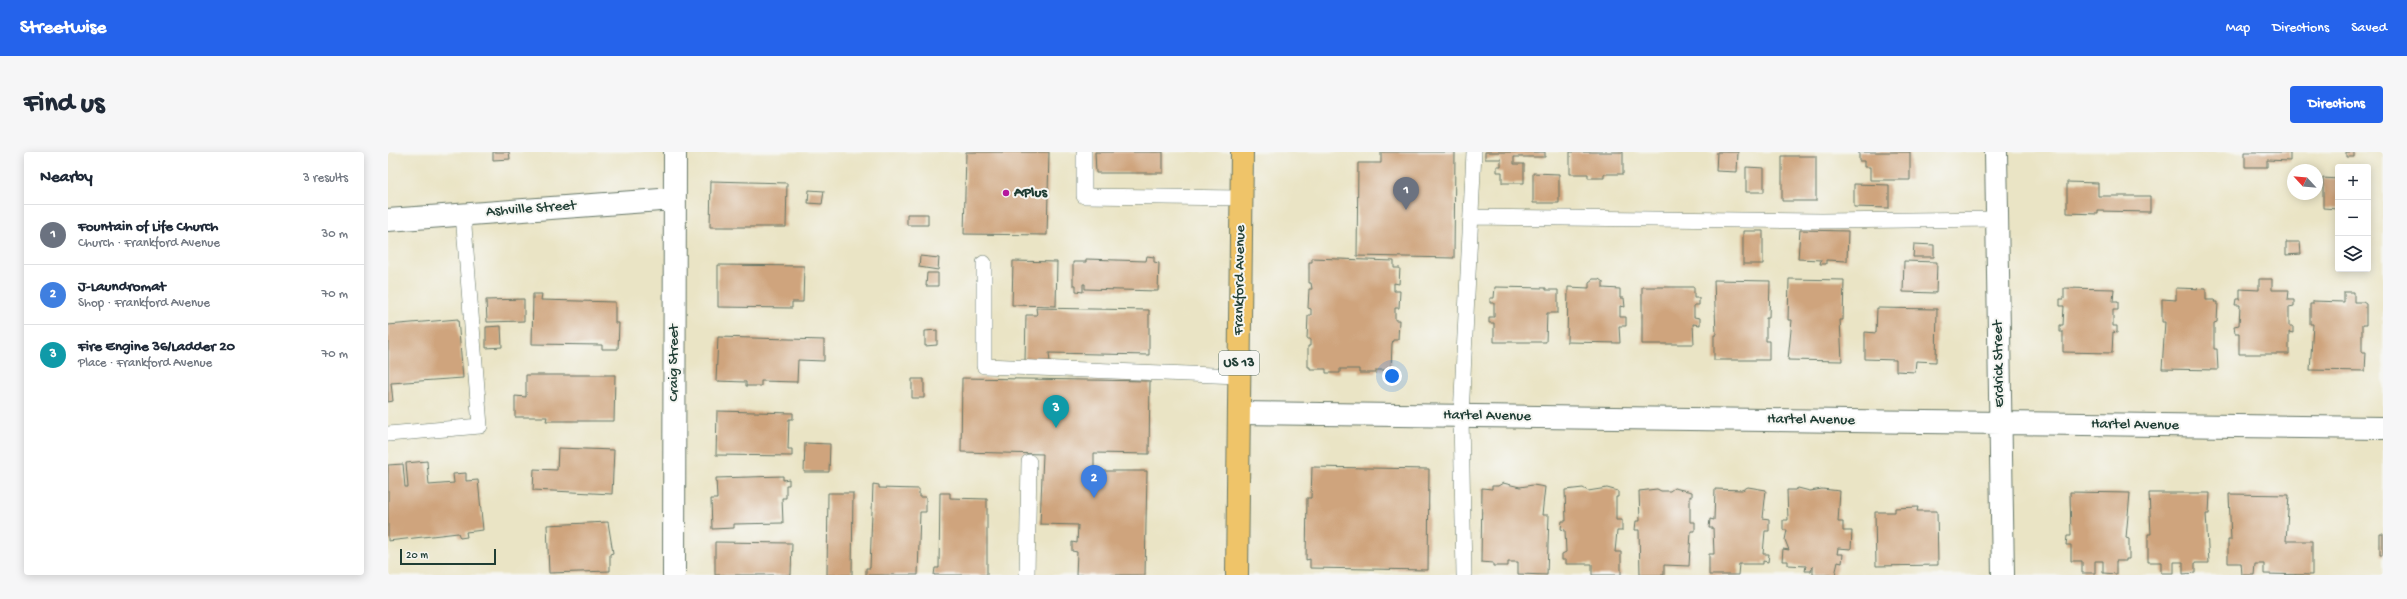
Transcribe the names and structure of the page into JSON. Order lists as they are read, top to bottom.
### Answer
{
  "streets": {
    "main road": ["Frankford Avenue", "US 13"],
    "street": [
      "Ashville Street",
      "Craig Street",
      "Erdrick Street",
      "Hartel Avenue"
    ]
  },
  "crossings": [
    ["Ashville Street", "Craig Street"],
    ["Frankford Avenue", "Hartel Avenue"],
    ["Erdrick Street", "Hartel Avenue"]
  ],
  "places": ["APlus"],
  "scale_bar": "20 m",
  "north": "top left",
  "page": {
    "header": "Streetwise",
    "nav": ["Map", "Directions", "Saved"],
    "buttons": "Directions",
    "title": "Find us",
    "heading": ["Nearby", "3 results"],
    "map_buttons": ["+", "−"],
    "pins": ["1", "3", "2"],
    "list": [
      {
        "mark": "1",
        "name": "Fountain of Life Church",
        "note": "Church · Frankford Avenue",
        "value": "30 m"
      },
      {
        "mark": "2",
        "name": "J-Laundromat",
        "note": "Shop · Frankford Avenue",
        "value": "70 m"
      },
      {
        "mark": "3",
        "name": "Fire Engine 36/Ladder 20",
        "note": "Place · Frankford Avenue",
        "value": "70 m"
      }
    ],
    "scale": "20 m"
  }
}
